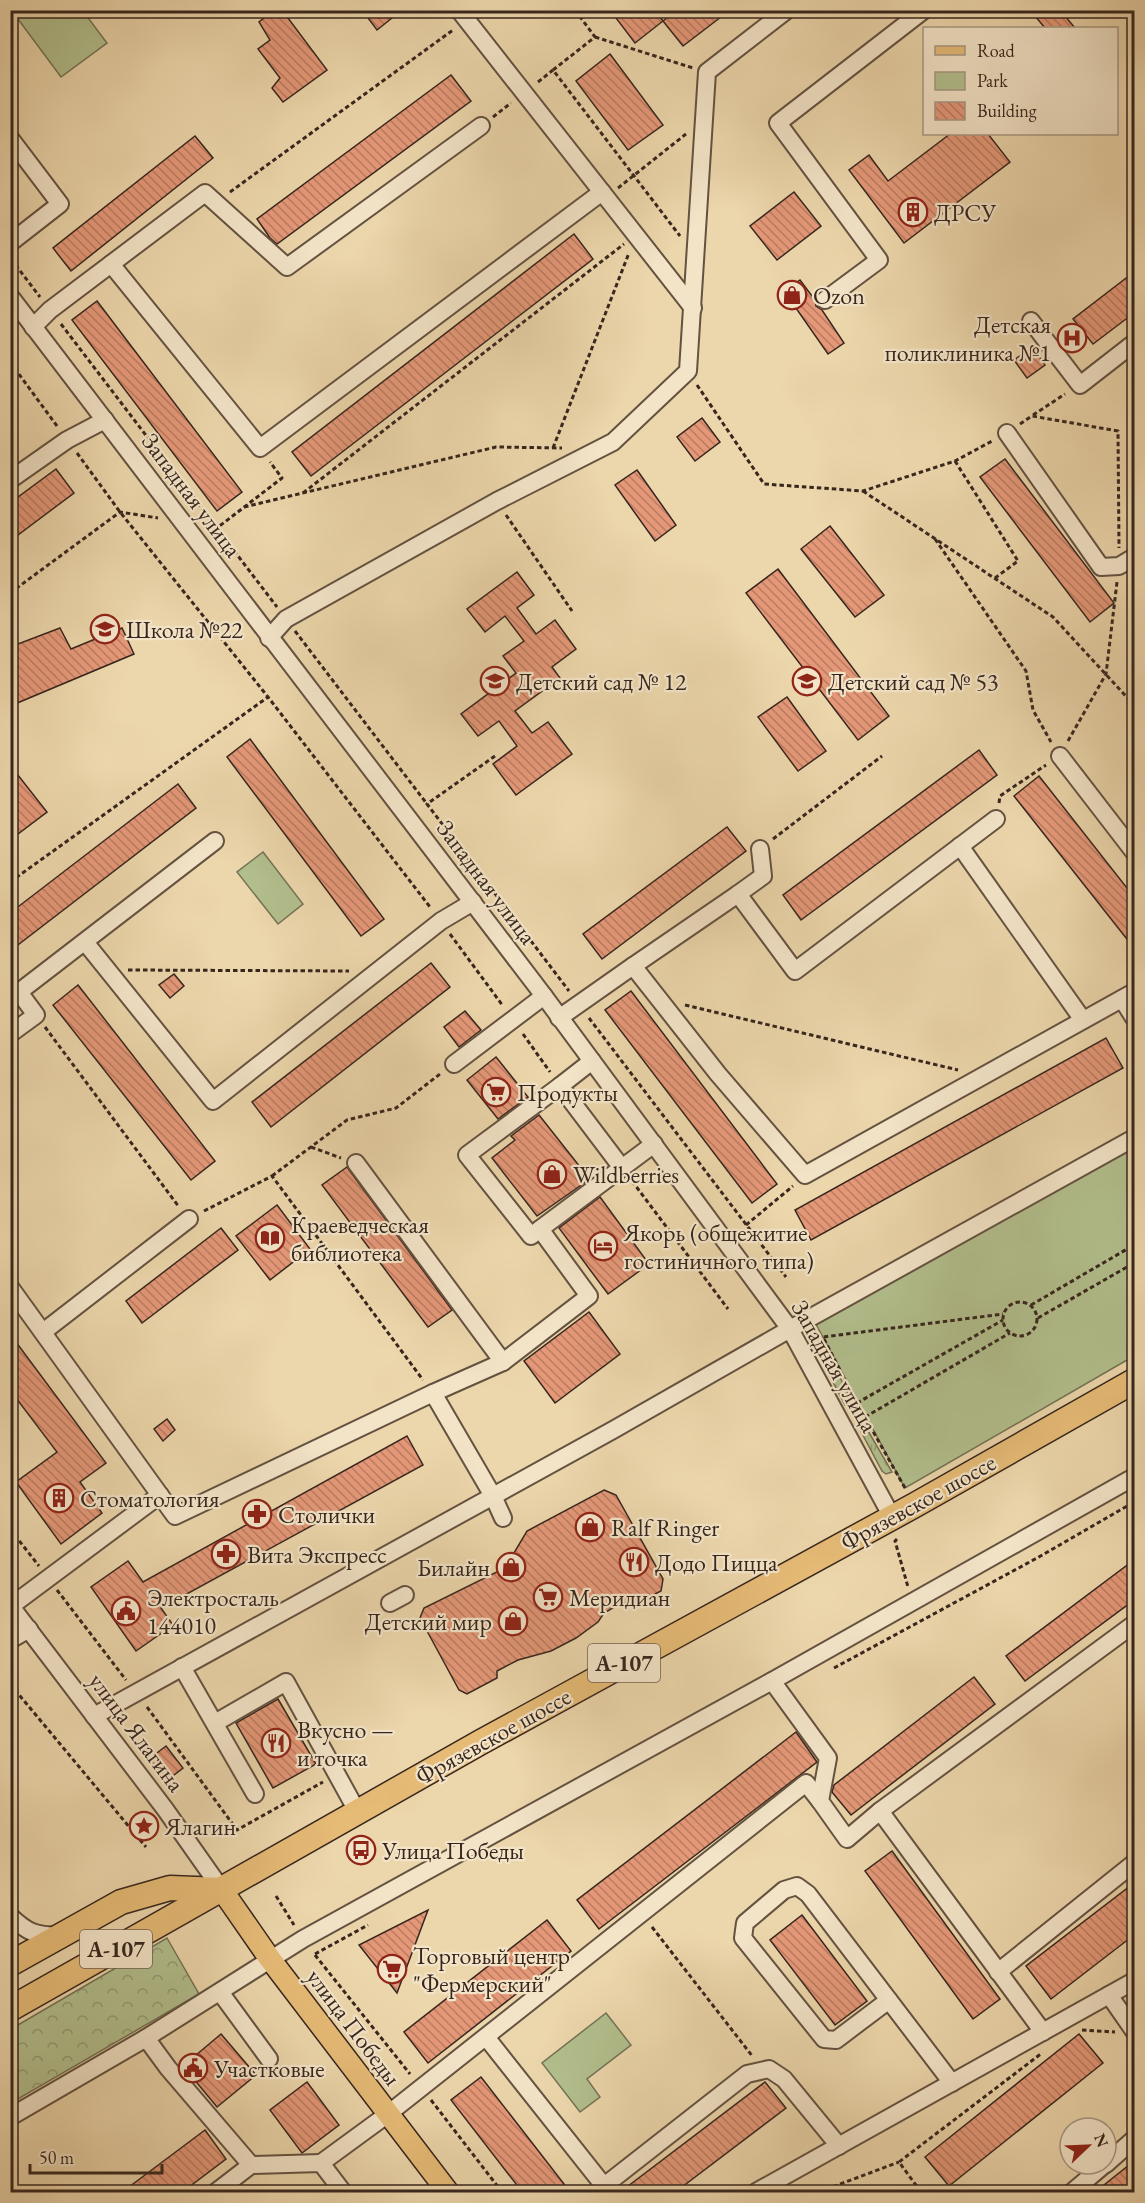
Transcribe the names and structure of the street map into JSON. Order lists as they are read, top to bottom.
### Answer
{
  "streets": {
    "highway": ["Фрязевское шоссе", "А-107"],
    "main road": ["улица Победы"],
    "street": ["Западная улица", "улица Ялагина"]
  },
  "crossings": [
    ["Западная улица", "Фрязевское шоссе"],
    ["Фрязевское шоссе", "улица Ялагина"],
    ["Фрязевское шоссе", "улица Победы"],
    ["улица Ялагина", "улица Победы"]
  ],
  "places": {
    "building": ["ДРСУ", "Стоматология"],
    "shop": [
      "Ozon",
      "Wildberries",
      "Ralf Ringer",
      "Билайн",
      "Детский мир"
    ],
    "hospital": ["Детская поликлиника №1"],
    "school or university": ["Школа №22", "Детский сад № 12", "Детский сад № 53"],
    "supermarket": ["Продукты", "Меридиан", "Торговый центр \"Фермерский\""],
    "library": ["Краеведческая библиотека"],
    "hotel": ["Якорь (общежитие гостиничного типа)"],
    "pharmacy": ["Столички", "Вита Экспресс"],
    "restaurant": ["Додо Пицца", "Вкусно — и точка"],
    "public building": ["Электросталь 144010", "Участковые"],
    "place": ["Ялагин"],
    "bus stop": ["Улица Победы"]
  },
  "legend": ["Road", "Park", "Building"],
  "scale_bar": "50 m",
  "north": "top right"
}
